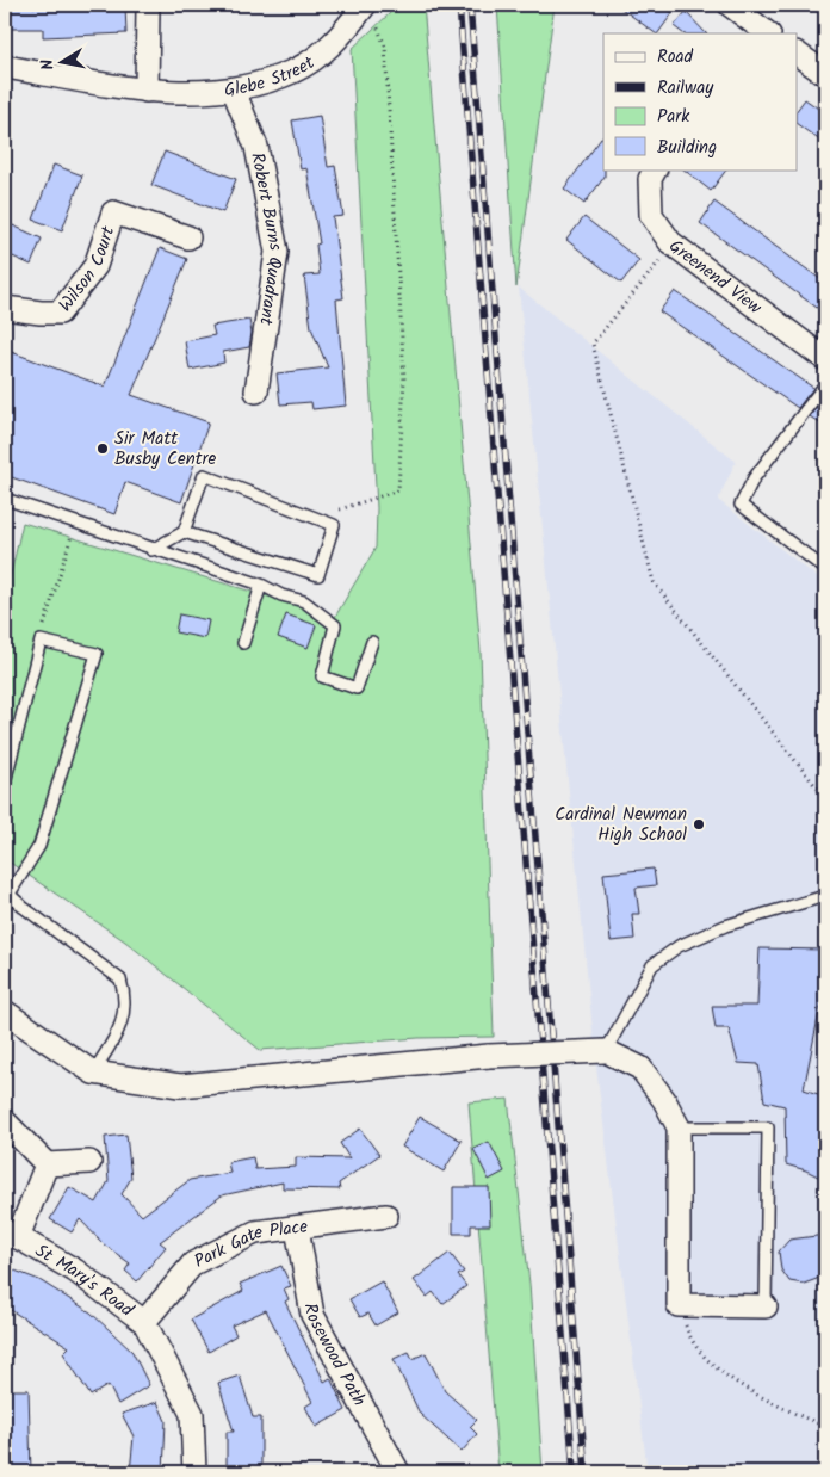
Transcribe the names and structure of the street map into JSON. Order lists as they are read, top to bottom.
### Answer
{
  "streets": {
    "street": [
      "Glebe Street",
      "Robert Burns Quadrant",
      "Wilson Court",
      "Greenend View",
      "Park Gate Place",
      "St Mary's Road",
      "Rosewood Path"
    ]
  },
  "crossings": [
    ["Glebe Street", "Robert Burns Quadrant"],
    ["Park Gate Place", "St Mary's Road"],
    ["Park Gate Place", "Rosewood Path"]
  ],
  "places": ["Sir Matt Busby Centre", "Cardinal Newman High School"],
  "legend": [
    "Road",
    "Railway",
    "Park",
    "Building"
  ],
  "north": "left"
}
